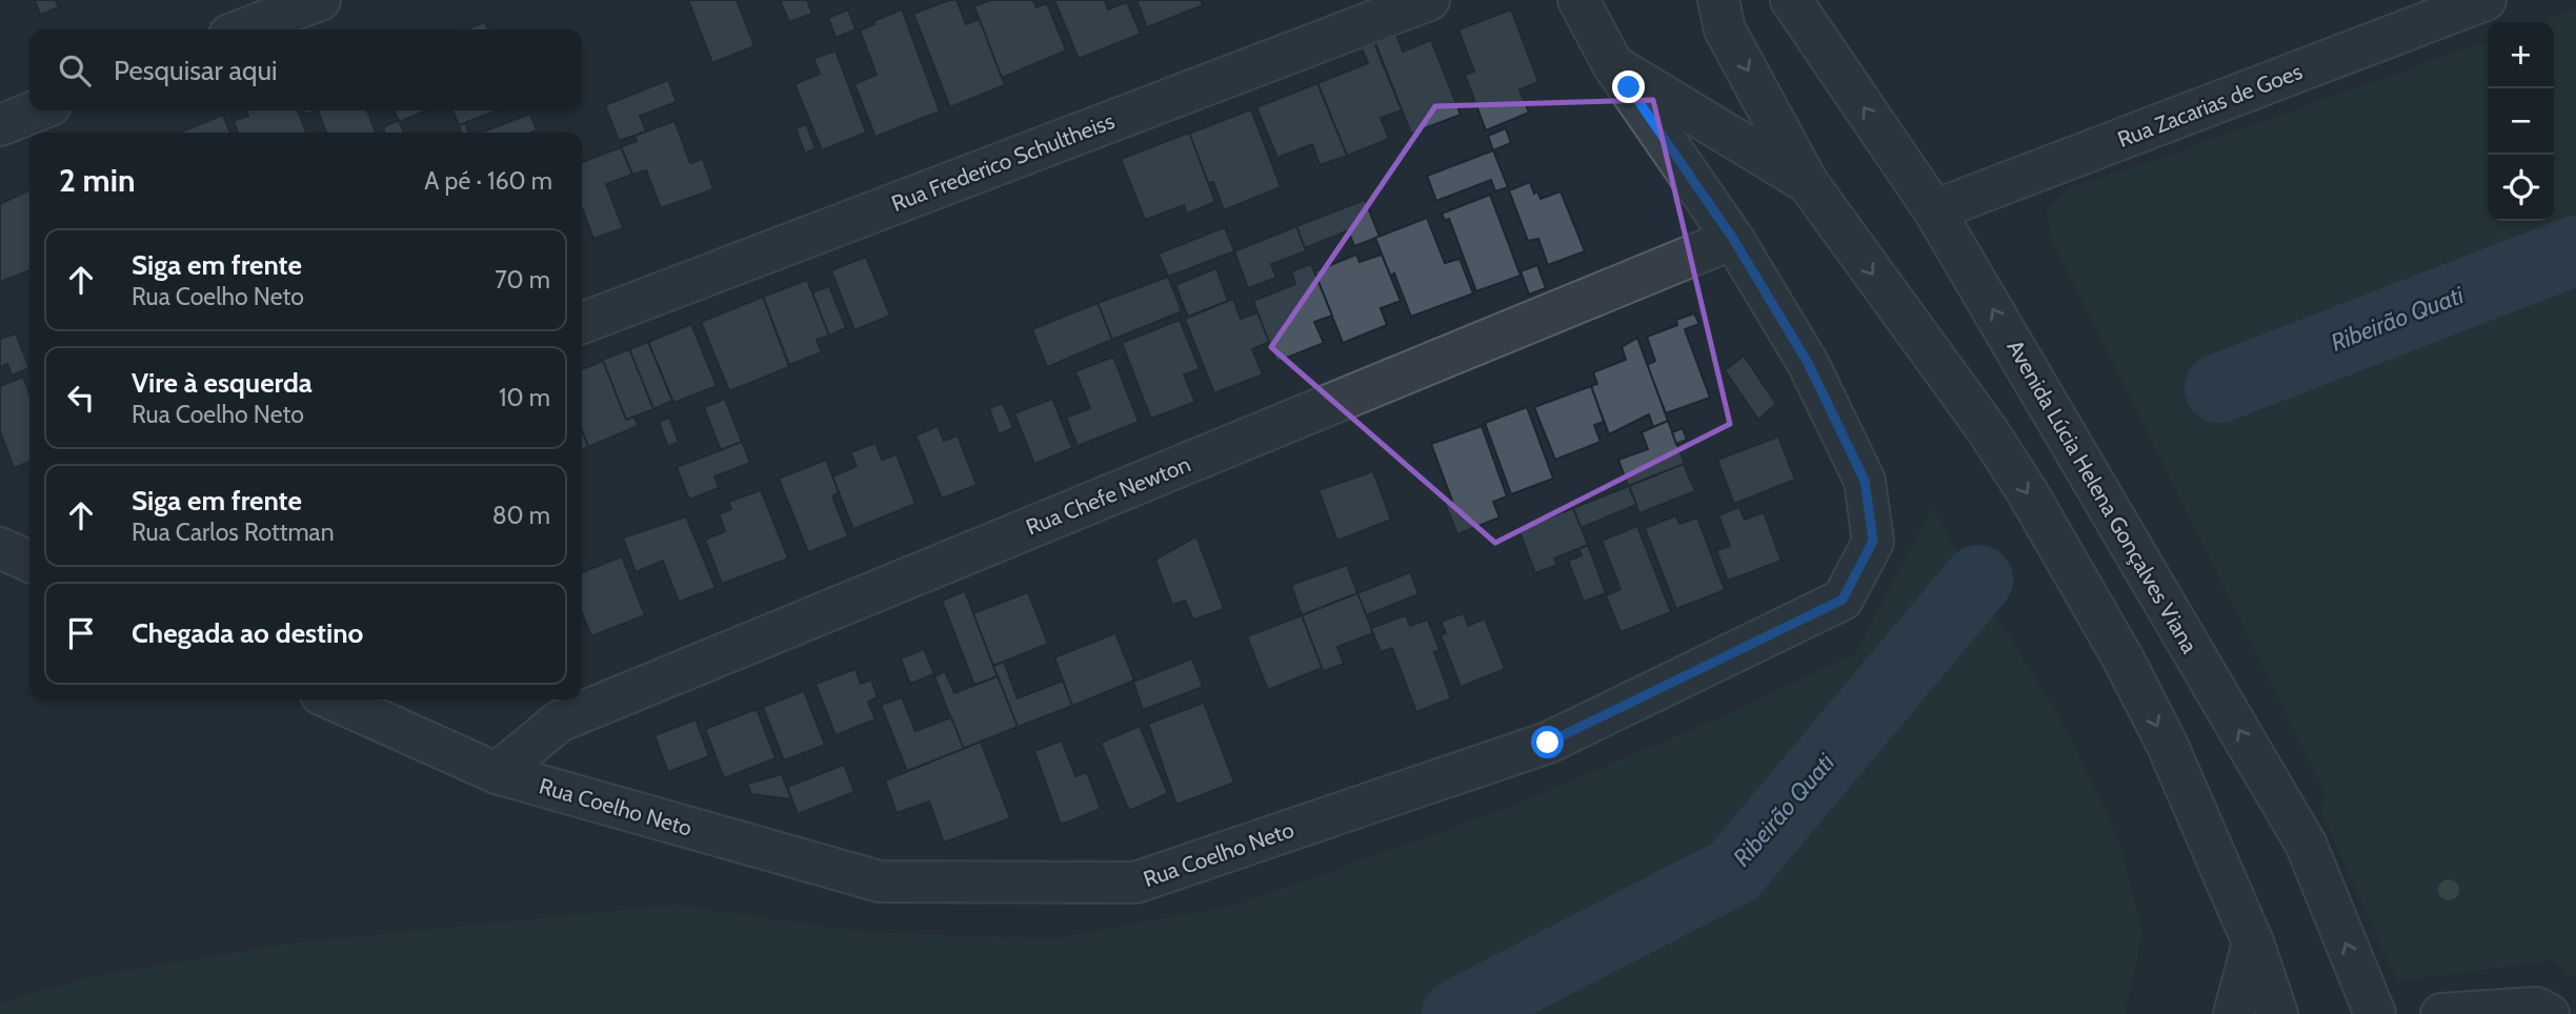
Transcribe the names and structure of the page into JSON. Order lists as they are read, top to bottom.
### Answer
{
  "streets": {
    "street": [
      "Rua Zacarias de Goes",
      "Rua Frederico Schultheiss",
      "Rua Chefe Newton",
      "Avenida Lúcia Helena Gonçalves Viana",
      "Rua Coelho Neto"
    ]
  },
  "crossings": [
    ["Rua Zacarias de Goes", "Avenida Lúcia Helena Gonçalves Viana"],
    ["Rua Chefe Newton", "Rua Coelho Neto"]
  ],
  "water": ["Ribeirão Quati"],
  "page": {
    "map_buttons": ["+", "−"],
    "search": "Pesquisar aqui",
    "heading": ["2 min", "A pé · 160 m"],
    "list": [
      ["Siga em frente", "Rua Coelho Neto", "70 m"],
      ["Vire à esquerda", "Rua Coelho Neto", "10 m"],
      ["Siga em frente", "Rua Carlos Rottman", "80 m"],
      "Chegada ao destino"
    ]
  }
}
